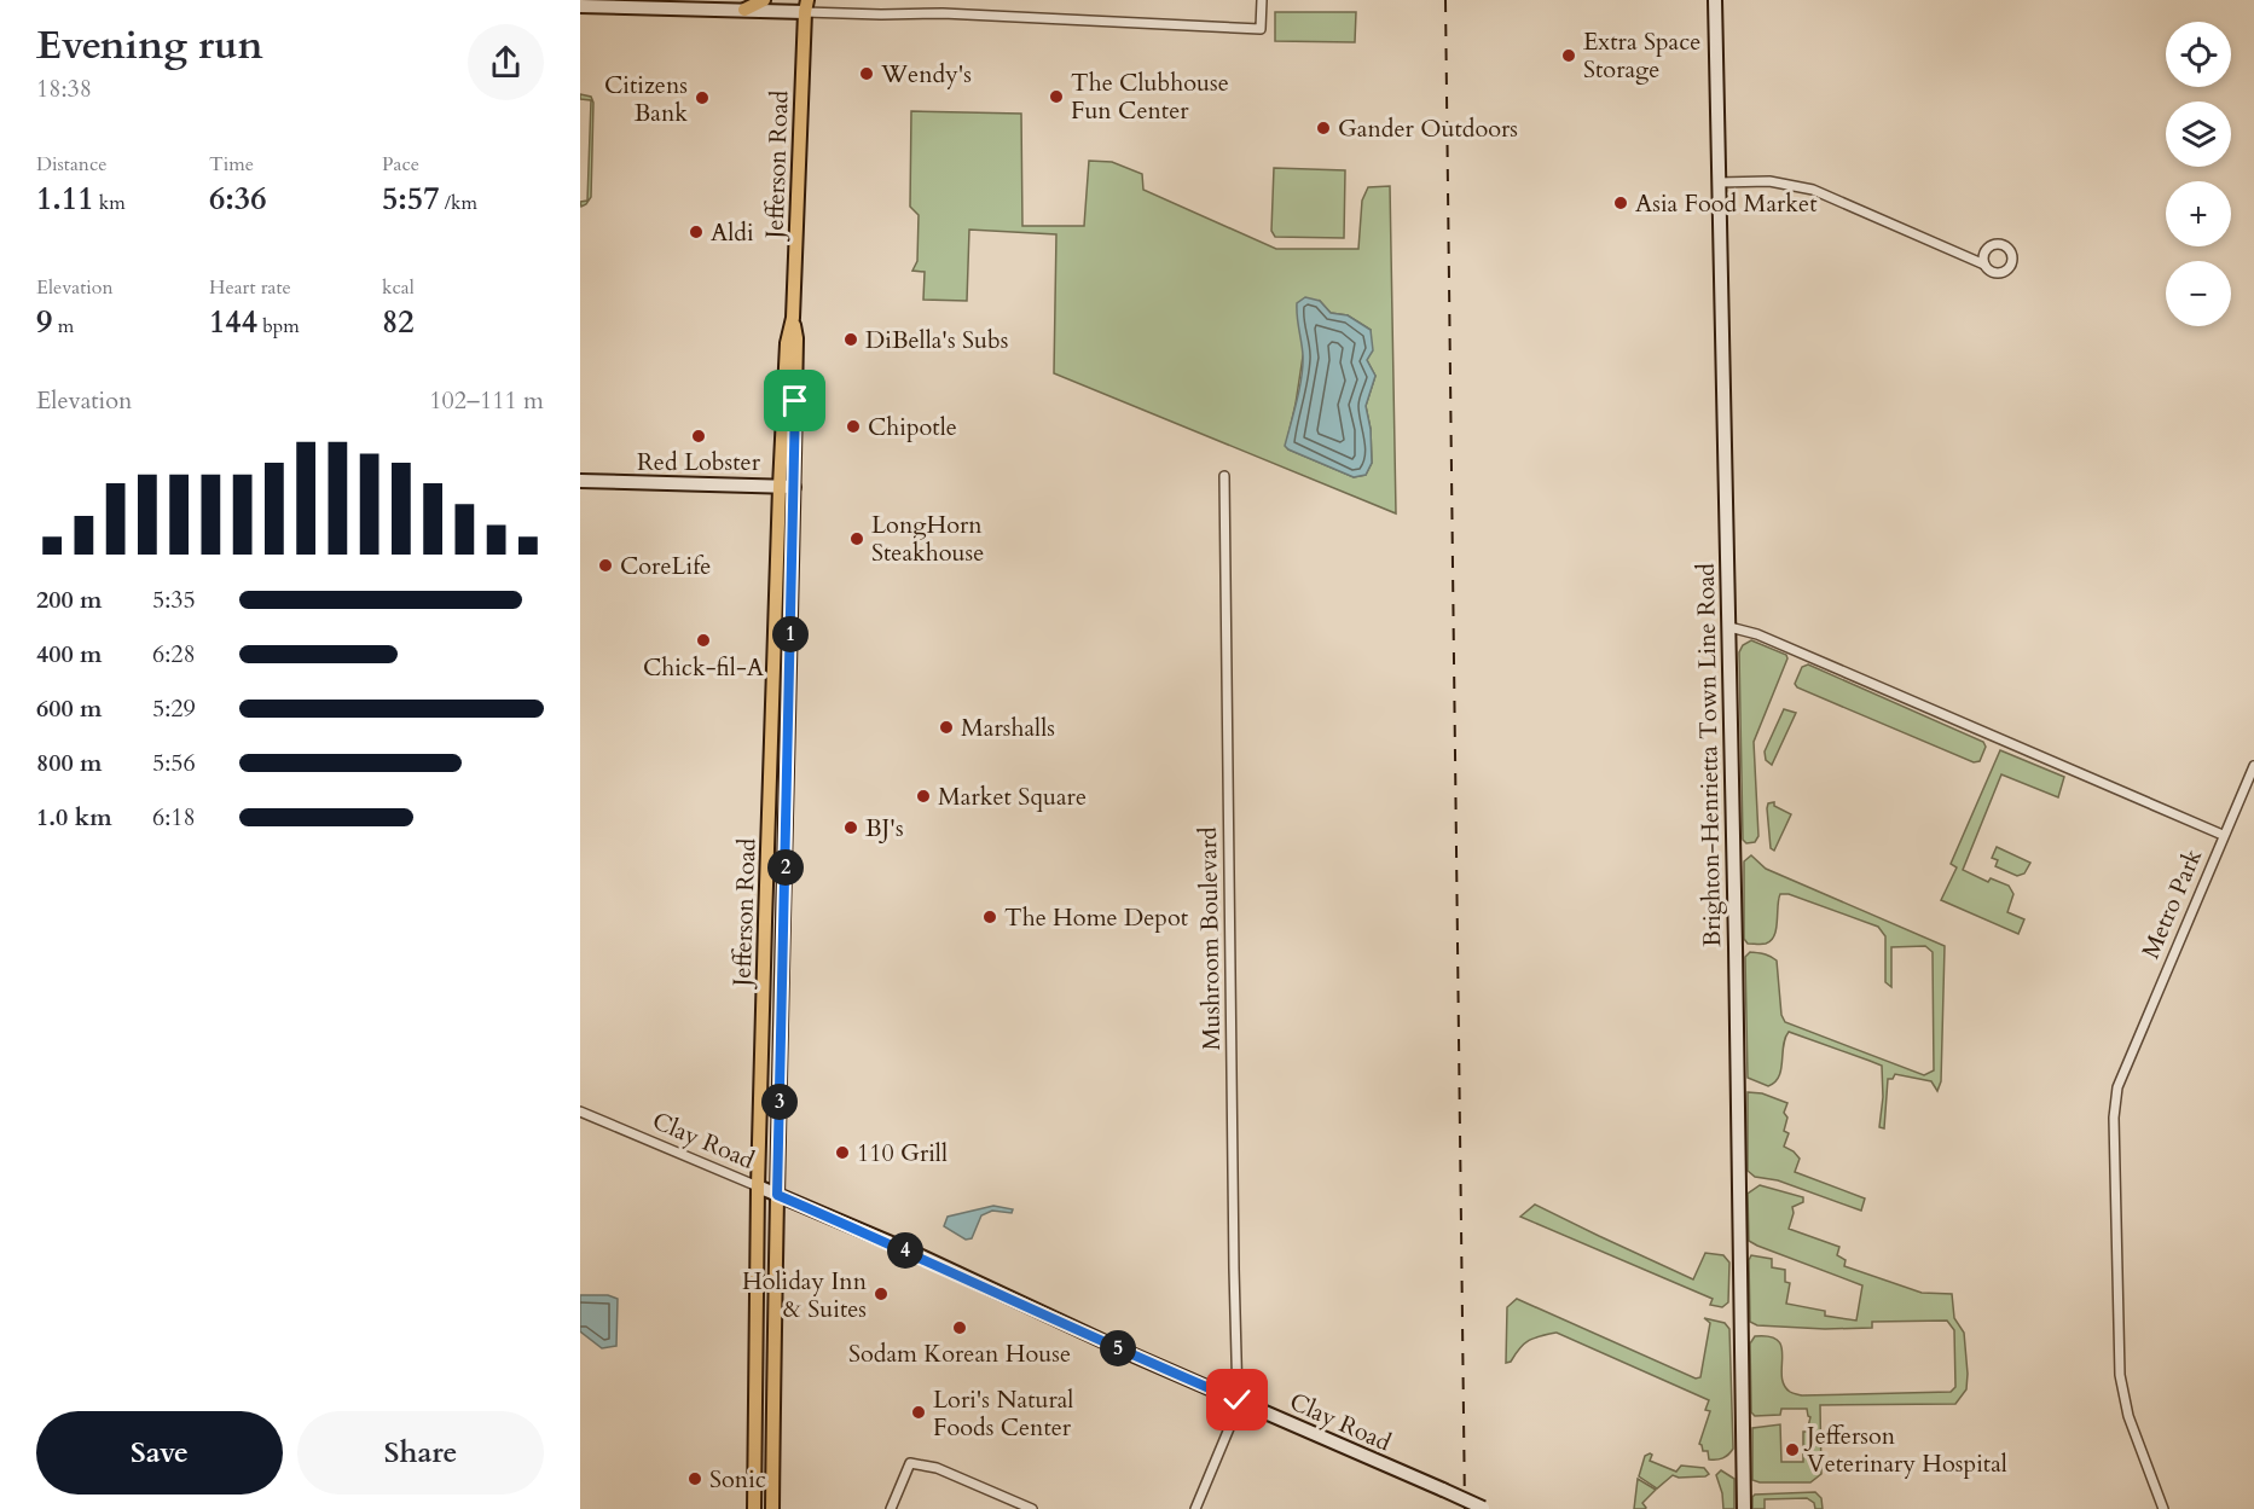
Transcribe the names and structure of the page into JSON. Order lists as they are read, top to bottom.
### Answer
{
  "streets": {
    "main road": ["Jefferson Road"],
    "street": [
      "Brighton-Henrietta Town Line Road",
      "Metro Park",
      "Mushroom Boulevard",
      "Clay Road"
    ]
  },
  "crossings": [
    ["Jefferson Road", "Clay Road"],
    ["Brighton-Henrietta Town Line Road", "Metro Park"],
    ["Mushroom Boulevard", "Clay Road"]
  ],
  "places": [
    "Extra Space Storage",
    "Wendy's",
    "The Clubhouse Fun Center",
    "Citizens Bank",
    "Gander Outdoors",
    "Asia Food Market",
    "Aldi",
    "DiBella's Subs",
    "Chipotle",
    "Red Lobster",
    "LongHorn Steakhouse",
    "CoreLife",
    "Chick-fil-A",
    "Marshalls",
    "Market Square",
    "BJ's",
    "The Home Depot",
    "110 Grill",
    "Holiday Inn & Suites",
    "Sodam Korean House",
    "Lori's Natural Foods Center",
    "Jefferson Veterinary Hospital",
    "Sonic"
  ],
  "page": {
    "heading": ["Evening run", "18:38"],
    "map_buttons": ["+", "−"],
    "stats": [
      ["Distance", "1.11 km"],
      ["Time", "6:36"],
      ["Pace", "5:57 /km"],
      ["Elevation", "9 m"],
      ["Heart rate", "144 bpm"],
      ["kcal", "82"]
    ],
    "chart": ["Elevation", "102–111 m"],
    "list": [
      {
        "name": "200 m",
        "note": "5:35"
      },
      {
        "name": "400 m",
        "note": "6:28"
      },
      {
        "name": "600 m",
        "note": "5:29"
      },
      {
        "name": "800 m",
        "note": "5:56"
      },
      {
        "name": "1.0 km",
        "note": "6:18"
      }
    ],
    "pins": [
      "1",
      "2",
      "3",
      "4",
      "5"
    ],
    "buttons": ["Save", "Share"]
  }
}
